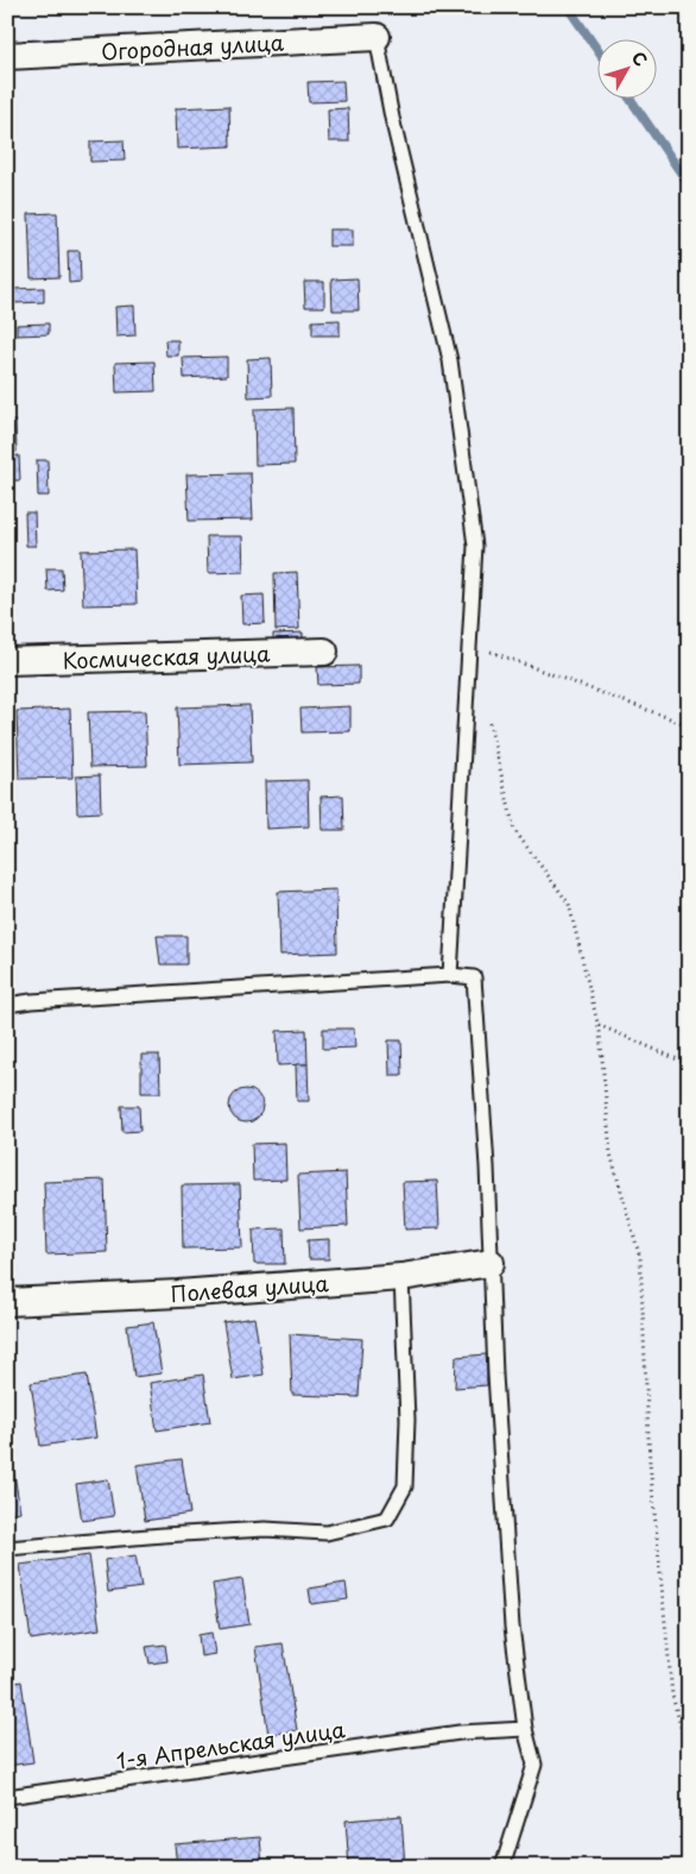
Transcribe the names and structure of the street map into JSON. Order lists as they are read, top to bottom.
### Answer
{
  "streets": {
    "street": ["Огородная улица", "Космическая улица", "Полевая улица"],
    "lane": ["1-я Апрельская улица"]
  },
  "north": "top right"
}
